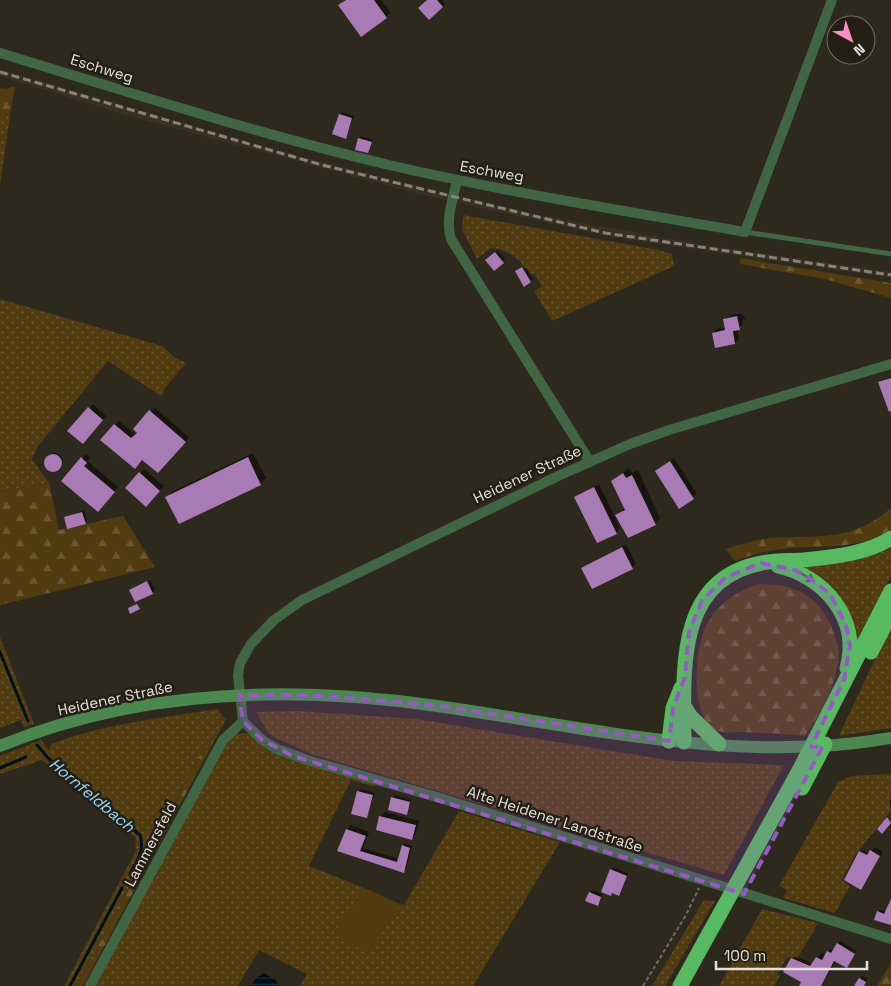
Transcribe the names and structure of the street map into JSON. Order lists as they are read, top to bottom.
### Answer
{
  "streets": {
    "main road": ["Heidener Straße"],
    "street": ["Eschweg", "Alte Heidener Landstraße", "Lammersfeld"]
  },
  "crossings": [
    ["Alte Heidener Landstraße", "Lammersfeld"]
  ],
  "water": ["Hornfeldbach"],
  "scale_bar": "100 m",
  "north": "bottom right"
}
